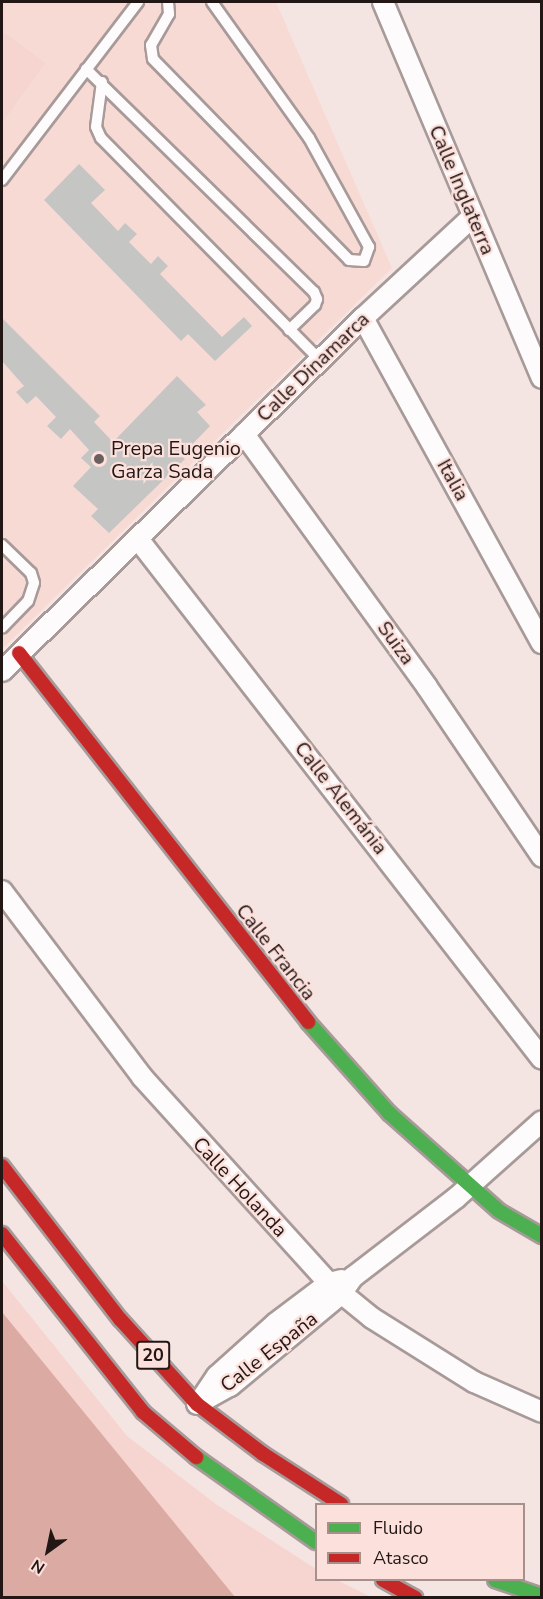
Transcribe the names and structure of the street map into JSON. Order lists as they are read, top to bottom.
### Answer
{
  "streets": {
    "main road": ["Calle Francia", "20"],
    "street": [
      "Calle Inglaterra",
      "Calle Dinamarca",
      "Italia",
      "Suiza",
      "Calle Alemánia",
      "Calle Holanda",
      "Calle España"
    ]
  },
  "crossings": [
    ["Calle Inglaterra", "Calle Dinamarca"],
    ["Calle Dinamarca", "Italia"],
    ["Calle Dinamarca", "Suiza"],
    ["Calle Dinamarca", "Calle Alemánia"],
    ["Calle Dinamarca", "Calle Francia"],
    ["Calle Francia", "Calle España"],
    ["Calle Holanda", "Calle España"],
    ["Calle España", "20"]
  ],
  "places": ["Prepa Eugenio Garza Sada"],
  "legend": ["Fluido", "Atasco"],
  "north": "bottom left"
}
